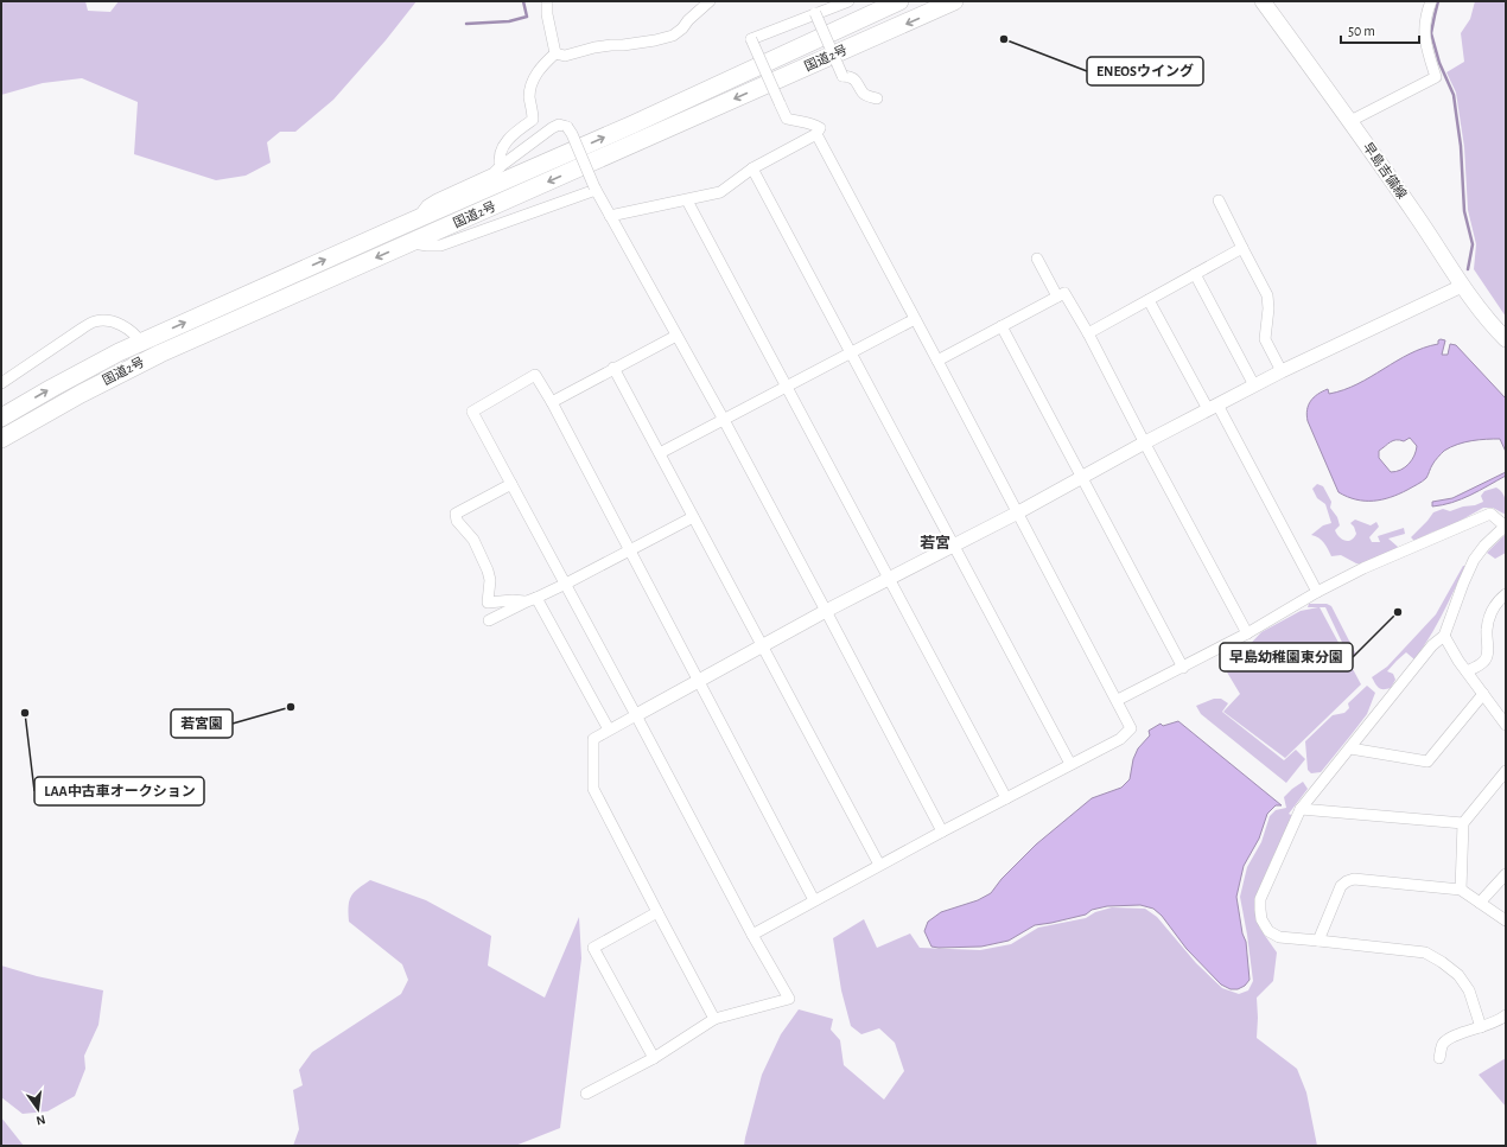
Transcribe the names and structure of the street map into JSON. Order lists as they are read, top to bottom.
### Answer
{
  "streets": {
    "highway": ["国道2号"],
    "main road": ["早島吉備線"]
  },
  "districts": ["若宮"],
  "places": [
    "ENEOSウイング",
    "早島幼稚園東分園",
    "若宮園",
    "LAA中古車オークション"
  ],
  "scale_bar": "50 m",
  "north": "bottom"
}
